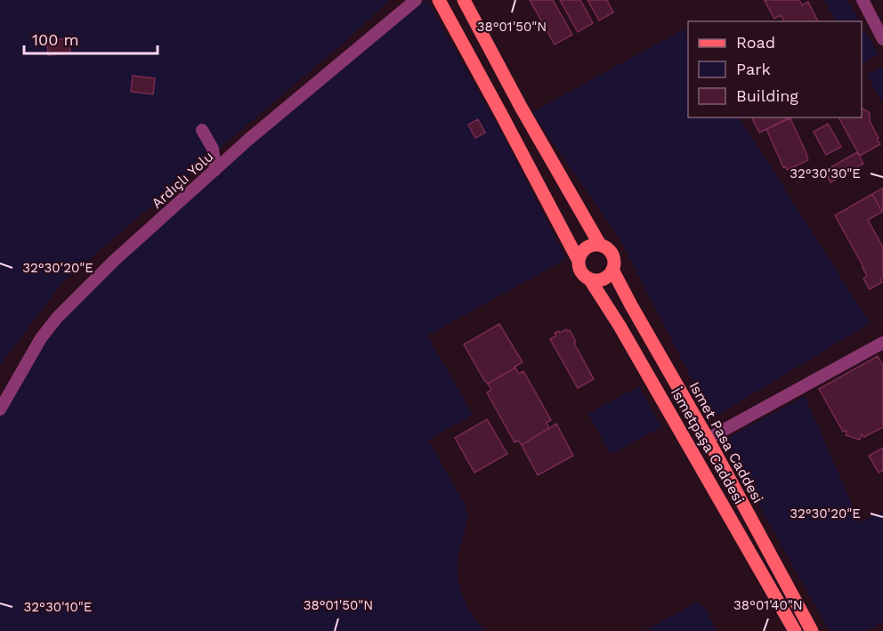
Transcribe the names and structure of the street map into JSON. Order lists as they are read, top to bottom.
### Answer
{
  "streets": {
    "main road": ["Ismet Pasa Caddesi", "İsmetpaşa Caddesi"],
    "street": ["Ardıçlı Yolu"]
  },
  "crossings": [
    ["Ismet Pasa Caddesi", "İsmetpaşa Caddesi"]
  ],
  "legend": ["Road", "Park", "Building"],
  "scale_bar": "100 m",
  "coordinates": [
    "38°01'50\"N",
    "32°30'30\"E",
    "32°30'20\"E",
    "38°01'40\"N",
    "32°30'10\"E"
  ]
}
